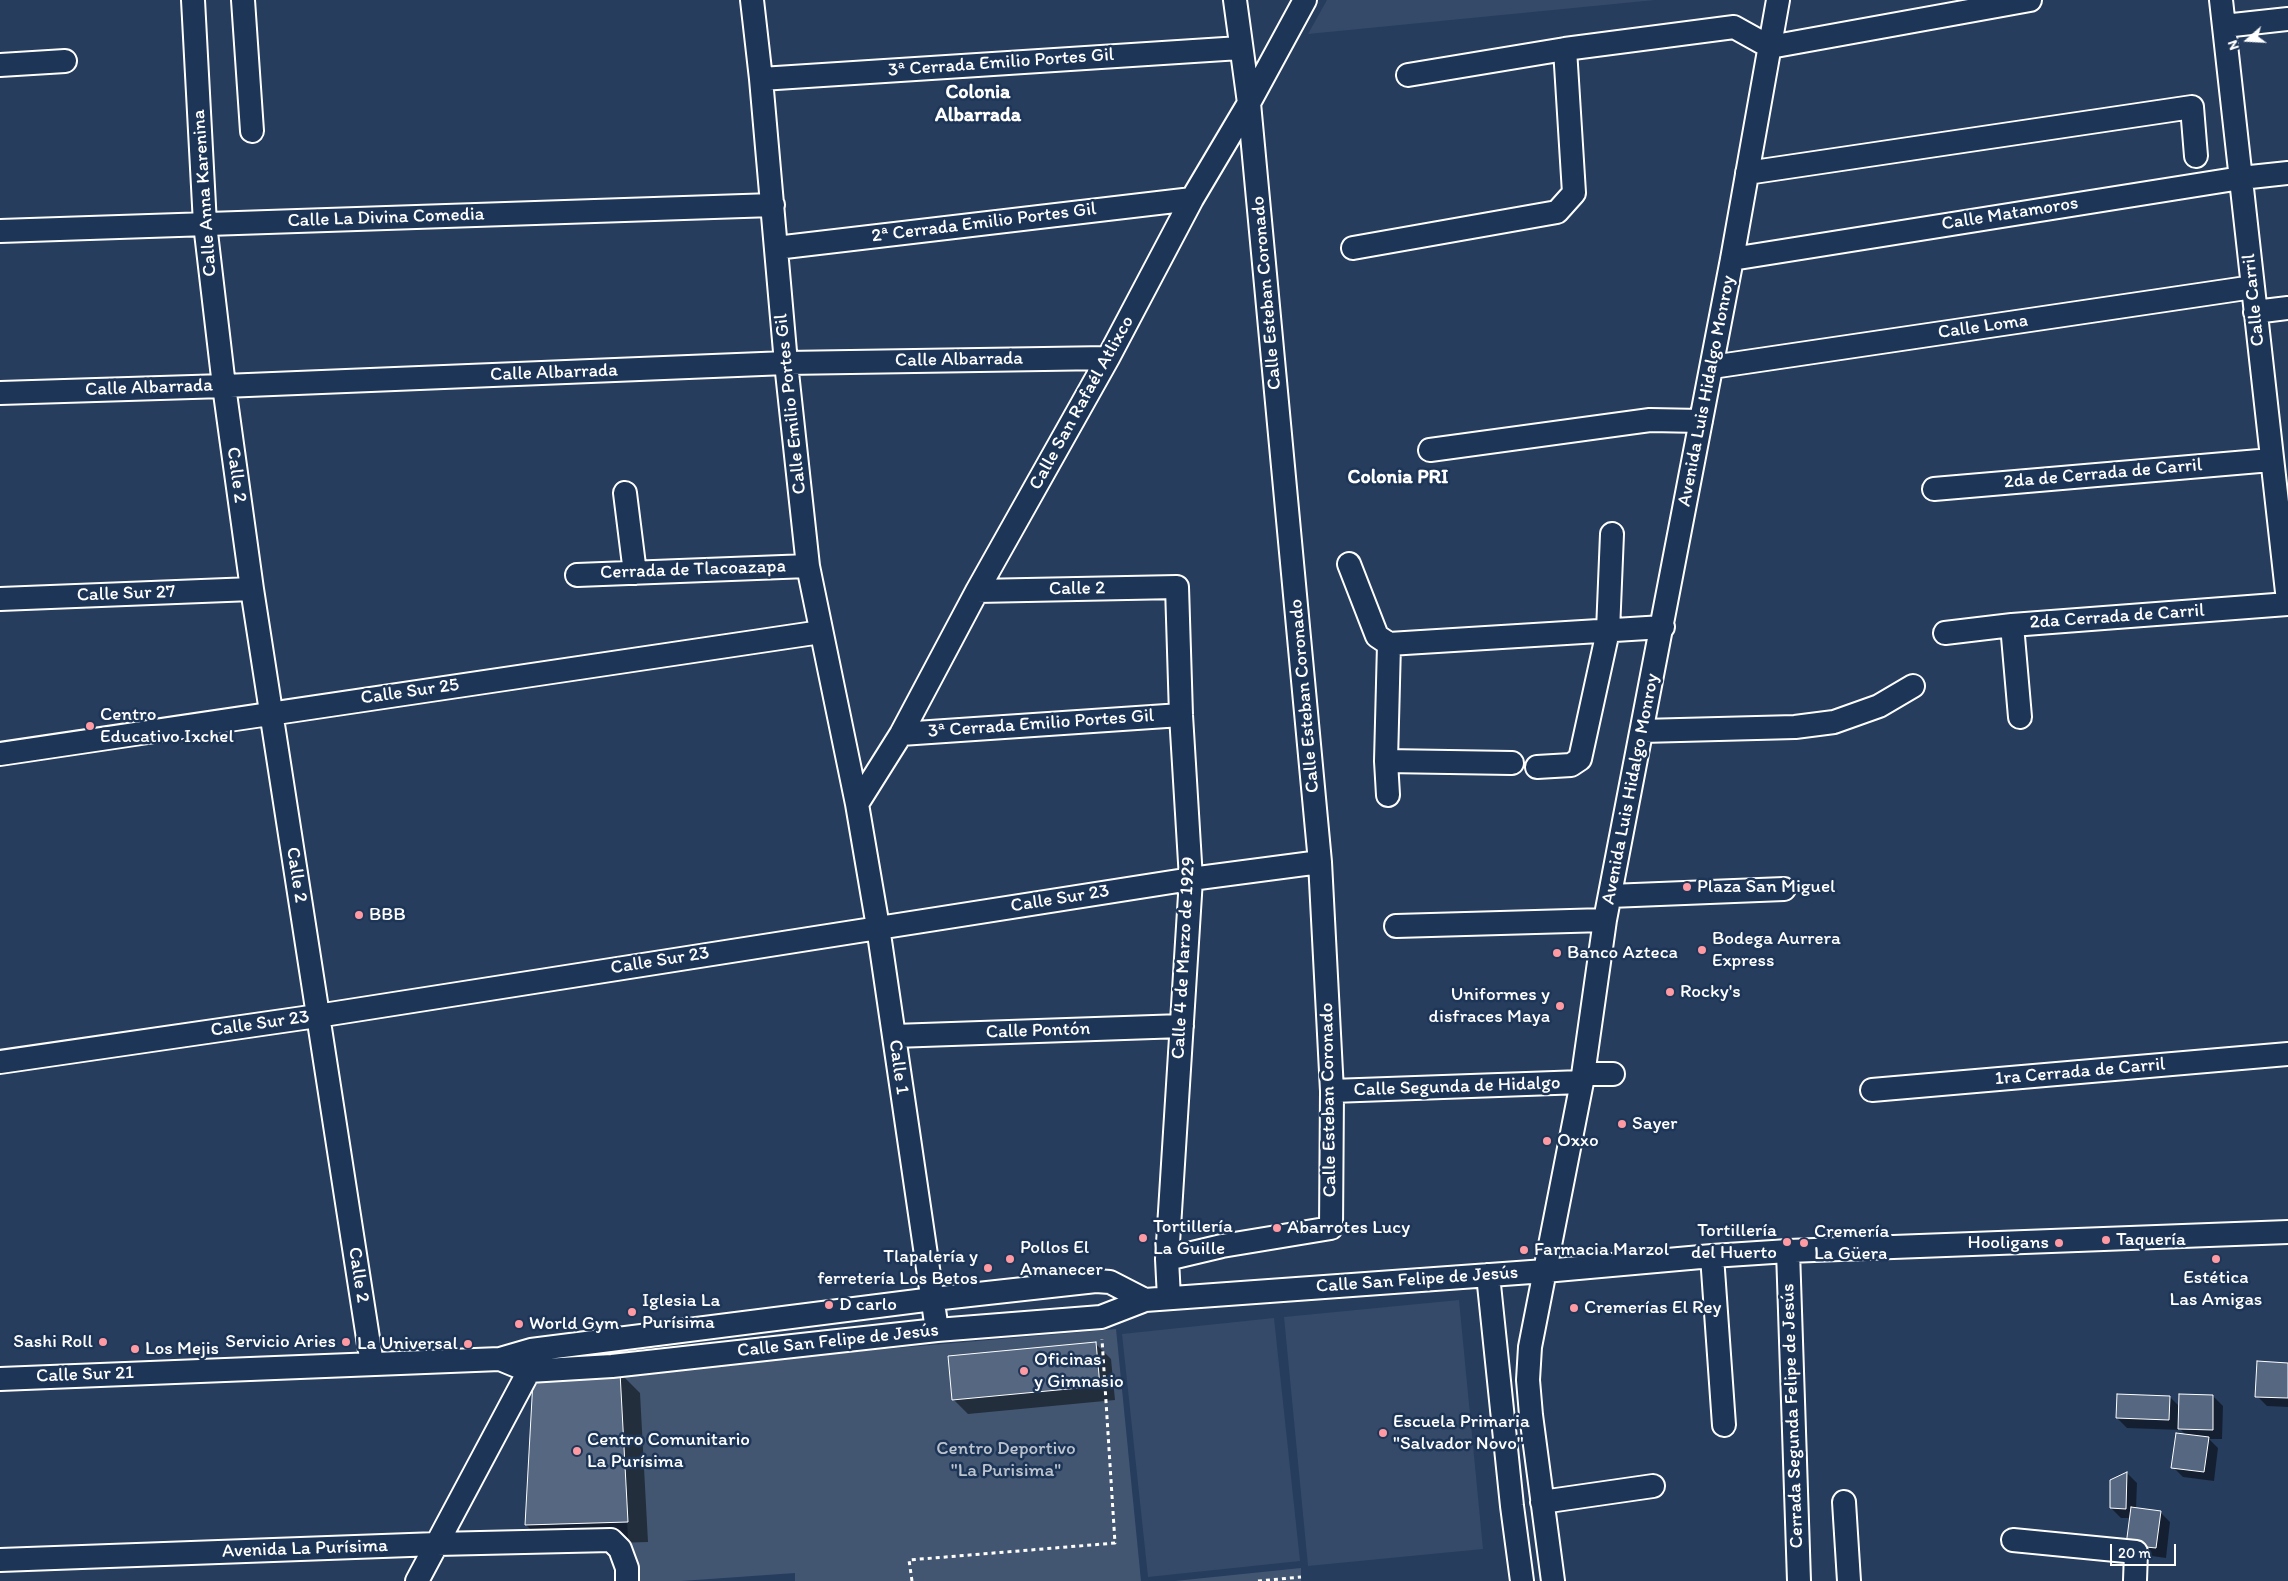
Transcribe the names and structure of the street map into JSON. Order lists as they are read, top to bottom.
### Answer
{
  "streets": {
    "street": [
      "3ª Cerrada Emilio Portes Gil",
      "Calle Anna Karenina",
      "Calle Matamoros",
      "Calle La Divina Comedia",
      "2ª Cerrada Emilio Portes Gil",
      "Calle Esteban Coronado",
      "Calle Carril",
      "Calle Loma",
      "Calle Albarrada",
      "Avenida Luis Hidalgo Monroy",
      "Calle San Rafaél Atlixco",
      "Calle Emilio Portes Gil",
      "2da de Cerrada de Carril",
      "Calle 2",
      "Cerrada de Tlacoazapa",
      "Calle Sur 27",
      "2da Cerrada de Carril",
      "Calle Sur 25",
      "Calle Sur 23",
      "Calle 4 de Marzo de 1929",
      "Calle Pontón",
      "Calle 1",
      "1ra Cerrada de Carril",
      "Calle Segunda de Hidalgo",
      "Calle San Felipe de Jesús",
      "Calle Sur 21",
      "Cerrada Segunda Felipe de Jesús",
      "Avenida La Purísima"
    ]
  },
  "crossings": [
    ["3ª Cerrada Emilio Portes Gil", "Calle Esteban Coronado"],
    ["3ª Cerrada Emilio Portes Gil", "Calle San Rafaél Atlixco"],
    ["3ª Cerrada Emilio Portes Gil", "Calle Emilio Portes Gil"],
    ["3ª Cerrada Emilio Portes Gil", "Calle 4 de Marzo de 1929"],
    ["Calle Anna Karenina", "Calle La Divina Comedia"],
    ["Calle Anna Karenina", "Calle Albarrada"],
    ["Calle Anna Karenina", "Calle 2"],
    ["Calle Matamoros", "Calle Carril"],
    ["Calle Matamoros", "Avenida Luis Hidalgo Monroy"],
    ["Calle La Divina Comedia", "Calle Emilio Portes Gil"],
    ["2ª Cerrada Emilio Portes Gil", "Calle San Rafaél Atlixco"],
    ["2ª Cerrada Emilio Portes Gil", "Calle Emilio Portes Gil"],
    ["Calle Esteban Coronado", "Calle San Rafaél Atlixco"],
    ["Calle Esteban Coronado", "Calle Sur 23"],
    ["Calle Esteban Coronado", "Calle 4 de Marzo de 1929"],
    ["Calle Esteban Coronado", "Calle Segunda de Hidalgo"],
    ["Calle Carril", "Calle Loma"],
    ["Calle Carril", "2da de Cerrada de Carril"],
    ["Calle Carril", "2da Cerrada de Carril"],
    ["Calle Loma", "Avenida Luis Hidalgo Monroy"],
    ["Calle Albarrada", "Calle San Rafaél Atlixco"],
    ["Calle Albarrada", "Calle Emilio Portes Gil"],
    ["Calle Albarrada", "Calle 2"],
    ["Avenida Luis Hidalgo Monroy", "Calle Segunda de Hidalgo"],
    ["Avenida Luis Hidalgo Monroy", "Calle San Felipe de Jesús"],
    ["Calle San Rafaél Atlixco", "Calle Emilio Portes Gil"],
    ["Calle San Rafaél Atlixco", "Calle 2"],
    ["Calle San Rafaél Atlixco", "Calle 1"],
    ["Calle Emilio Portes Gil", "Cerrada de Tlacoazapa"],
    ["Calle Emilio Portes Gil", "Calle Sur 25"],
    ["Calle Emilio Portes Gil", "Calle 1"],
    ["Calle 2", "Calle Sur 27"],
    ["Calle 2", "Calle Sur 25"],
    ["Calle 2", "Calle Sur 23"],
    ["Calle 2", "Calle 4 de Marzo de 1929"],
    ["Calle 2", "Calle Sur 21"],
    ["Calle Sur 23", "Calle 4 de Marzo de 1929"],
    ["Calle Sur 23", "Calle 1"],
    ["Calle 4 de Marzo de 1929", "Calle Pontón"],
    ["Calle 4 de Marzo de 1929", "Calle San Felipe de Jesús"],
    ["Calle Pontón", "Calle 1"],
    ["Calle 1", "Calle San Felipe de Jesús"],
    ["Calle San Felipe de Jesús", "Calle Sur 21"],
    ["Calle San Felipe de Jesús", "Cerrada Segunda Felipe de Jesús"]
  ],
  "districts": ["Colonia Albarrada", "Colonia PRI"],
  "parks": ["Centro Deportivo \"La Purisima\""],
  "places": [
    "Centro Educativo Ixchel",
    "Plaza San Miguel",
    "BBB",
    "Bodega Aurrera Express",
    "Banco Azteca",
    "Rocky's",
    "Uniformes y disfraces Maya",
    "Sayer",
    "Oxxo",
    "Abarrotes Lucy",
    "Tortillería La Guille",
    "Taquería",
    "Tortillería del Huerto",
    "Cremería La Güera",
    "Hooligans",
    "Farmacia Marzol",
    "Pollos El Amanecer",
    "Estética Las Amigas",
    "Tlapalería y ferretería Los Betos",
    "D carlo",
    "Cremerías El Rey",
    "Iglesia La Purísima",
    "World Gym",
    "Sashi Roll",
    "Servicio Aries",
    "La Universal",
    "Los Mejis",
    "Oficinas y Gimnasio",
    "Escuela Primaria \"Salvador Novo\"",
    "Centro Comunitario La Purísima"
  ],
  "scale_bar": "20 m",
  "north": "left"
}
